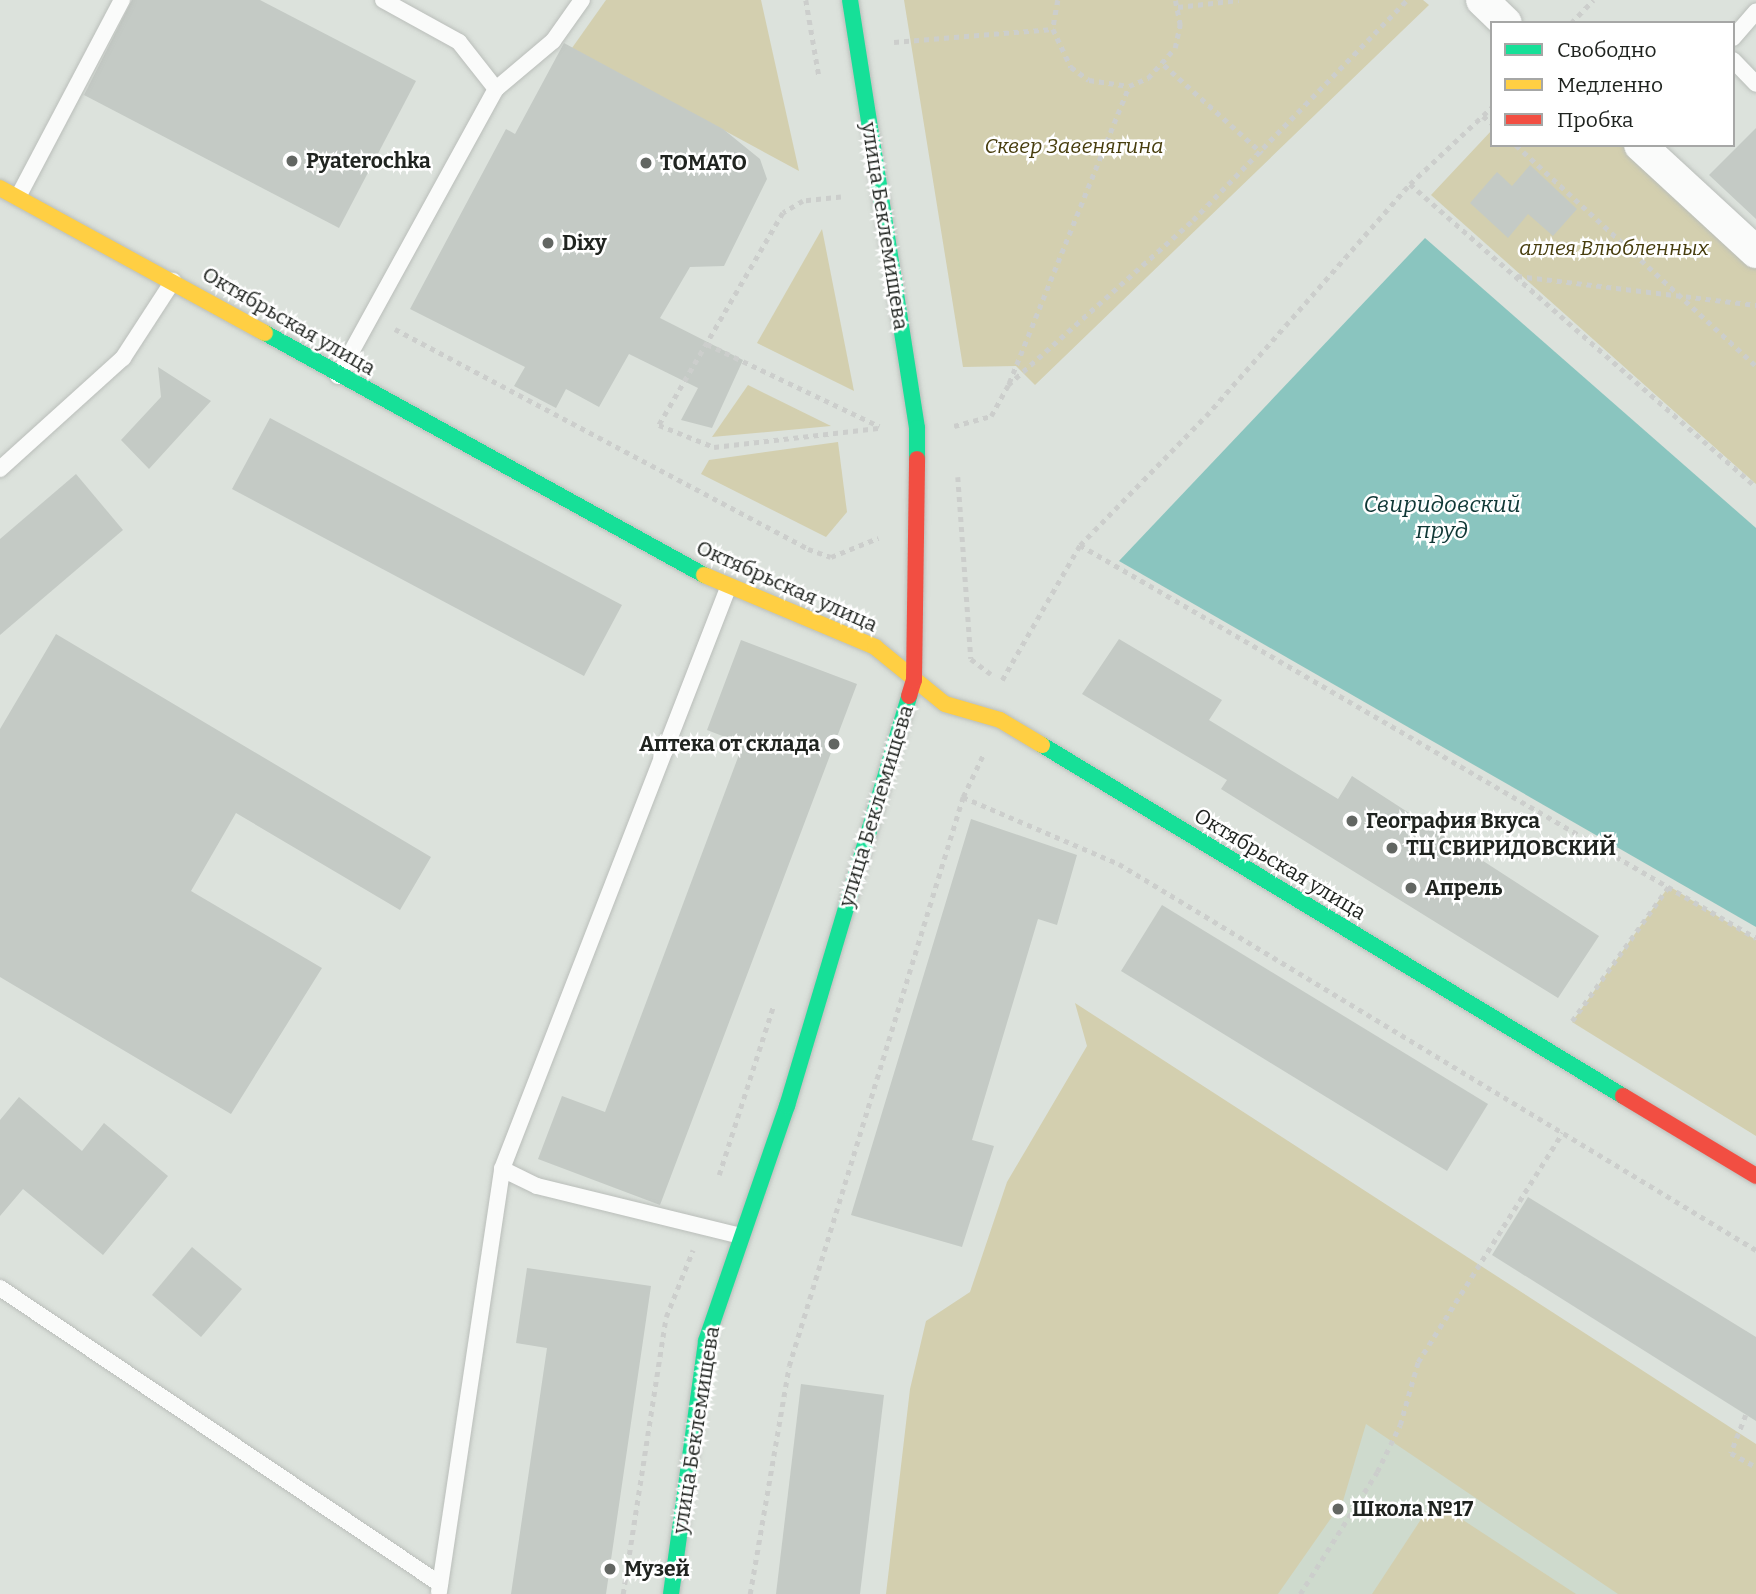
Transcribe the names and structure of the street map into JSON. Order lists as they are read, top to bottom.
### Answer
{
  "streets": {
    "street": ["улица Беклемищева", "Октябрьская улица"]
  },
  "crossings": [
    ["улица Беклемищева", "Октябрьская улица"]
  ],
  "water": ["Свиридовский пруд"],
  "parks": ["Сквер Завенягина", "аллея Влюбленных"],
  "places": [
    "Pyaterochka",
    "ТОМАТО",
    "Dixy",
    "Аптека от склада",
    "География Вкуса",
    "ТЦ СВИРИДОВСКИЙ",
    "Апрель",
    "Школа №17",
    "Музей"
  ],
  "legend": ["Свободно", "Медленно", "Пробка"]
}
